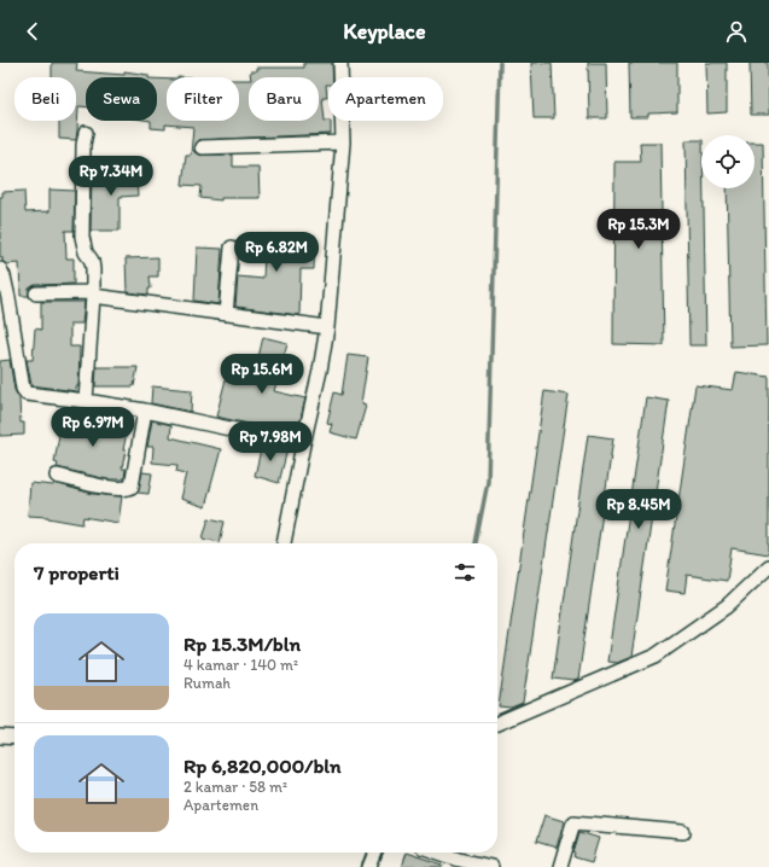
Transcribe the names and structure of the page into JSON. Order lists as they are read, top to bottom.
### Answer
{
  "page": {
    "header": "Keyplace",
    "chip": [
      "Beli",
      "Sewa",
      "Filter",
      "Baru",
      "Apartemen"
    ],
    "price": [
      "Rp 7.34M",
      "Rp 15.3M",
      "Rp 6.82M",
      "Rp 15.6M",
      "Rp 6.97M",
      "Rp 7.98M",
      "Rp 8.45M"
    ],
    "heading": "7 properti",
    "list": [
      {
        "name": "Rp 15.3M/bln",
        "note": "4 kamar · 140 m² · Rumah"
      },
      {
        "name": "Rp 6,820,000/bln",
        "note": "2 kamar · 58 m² · Apartemen"
      }
    ]
  }
}
